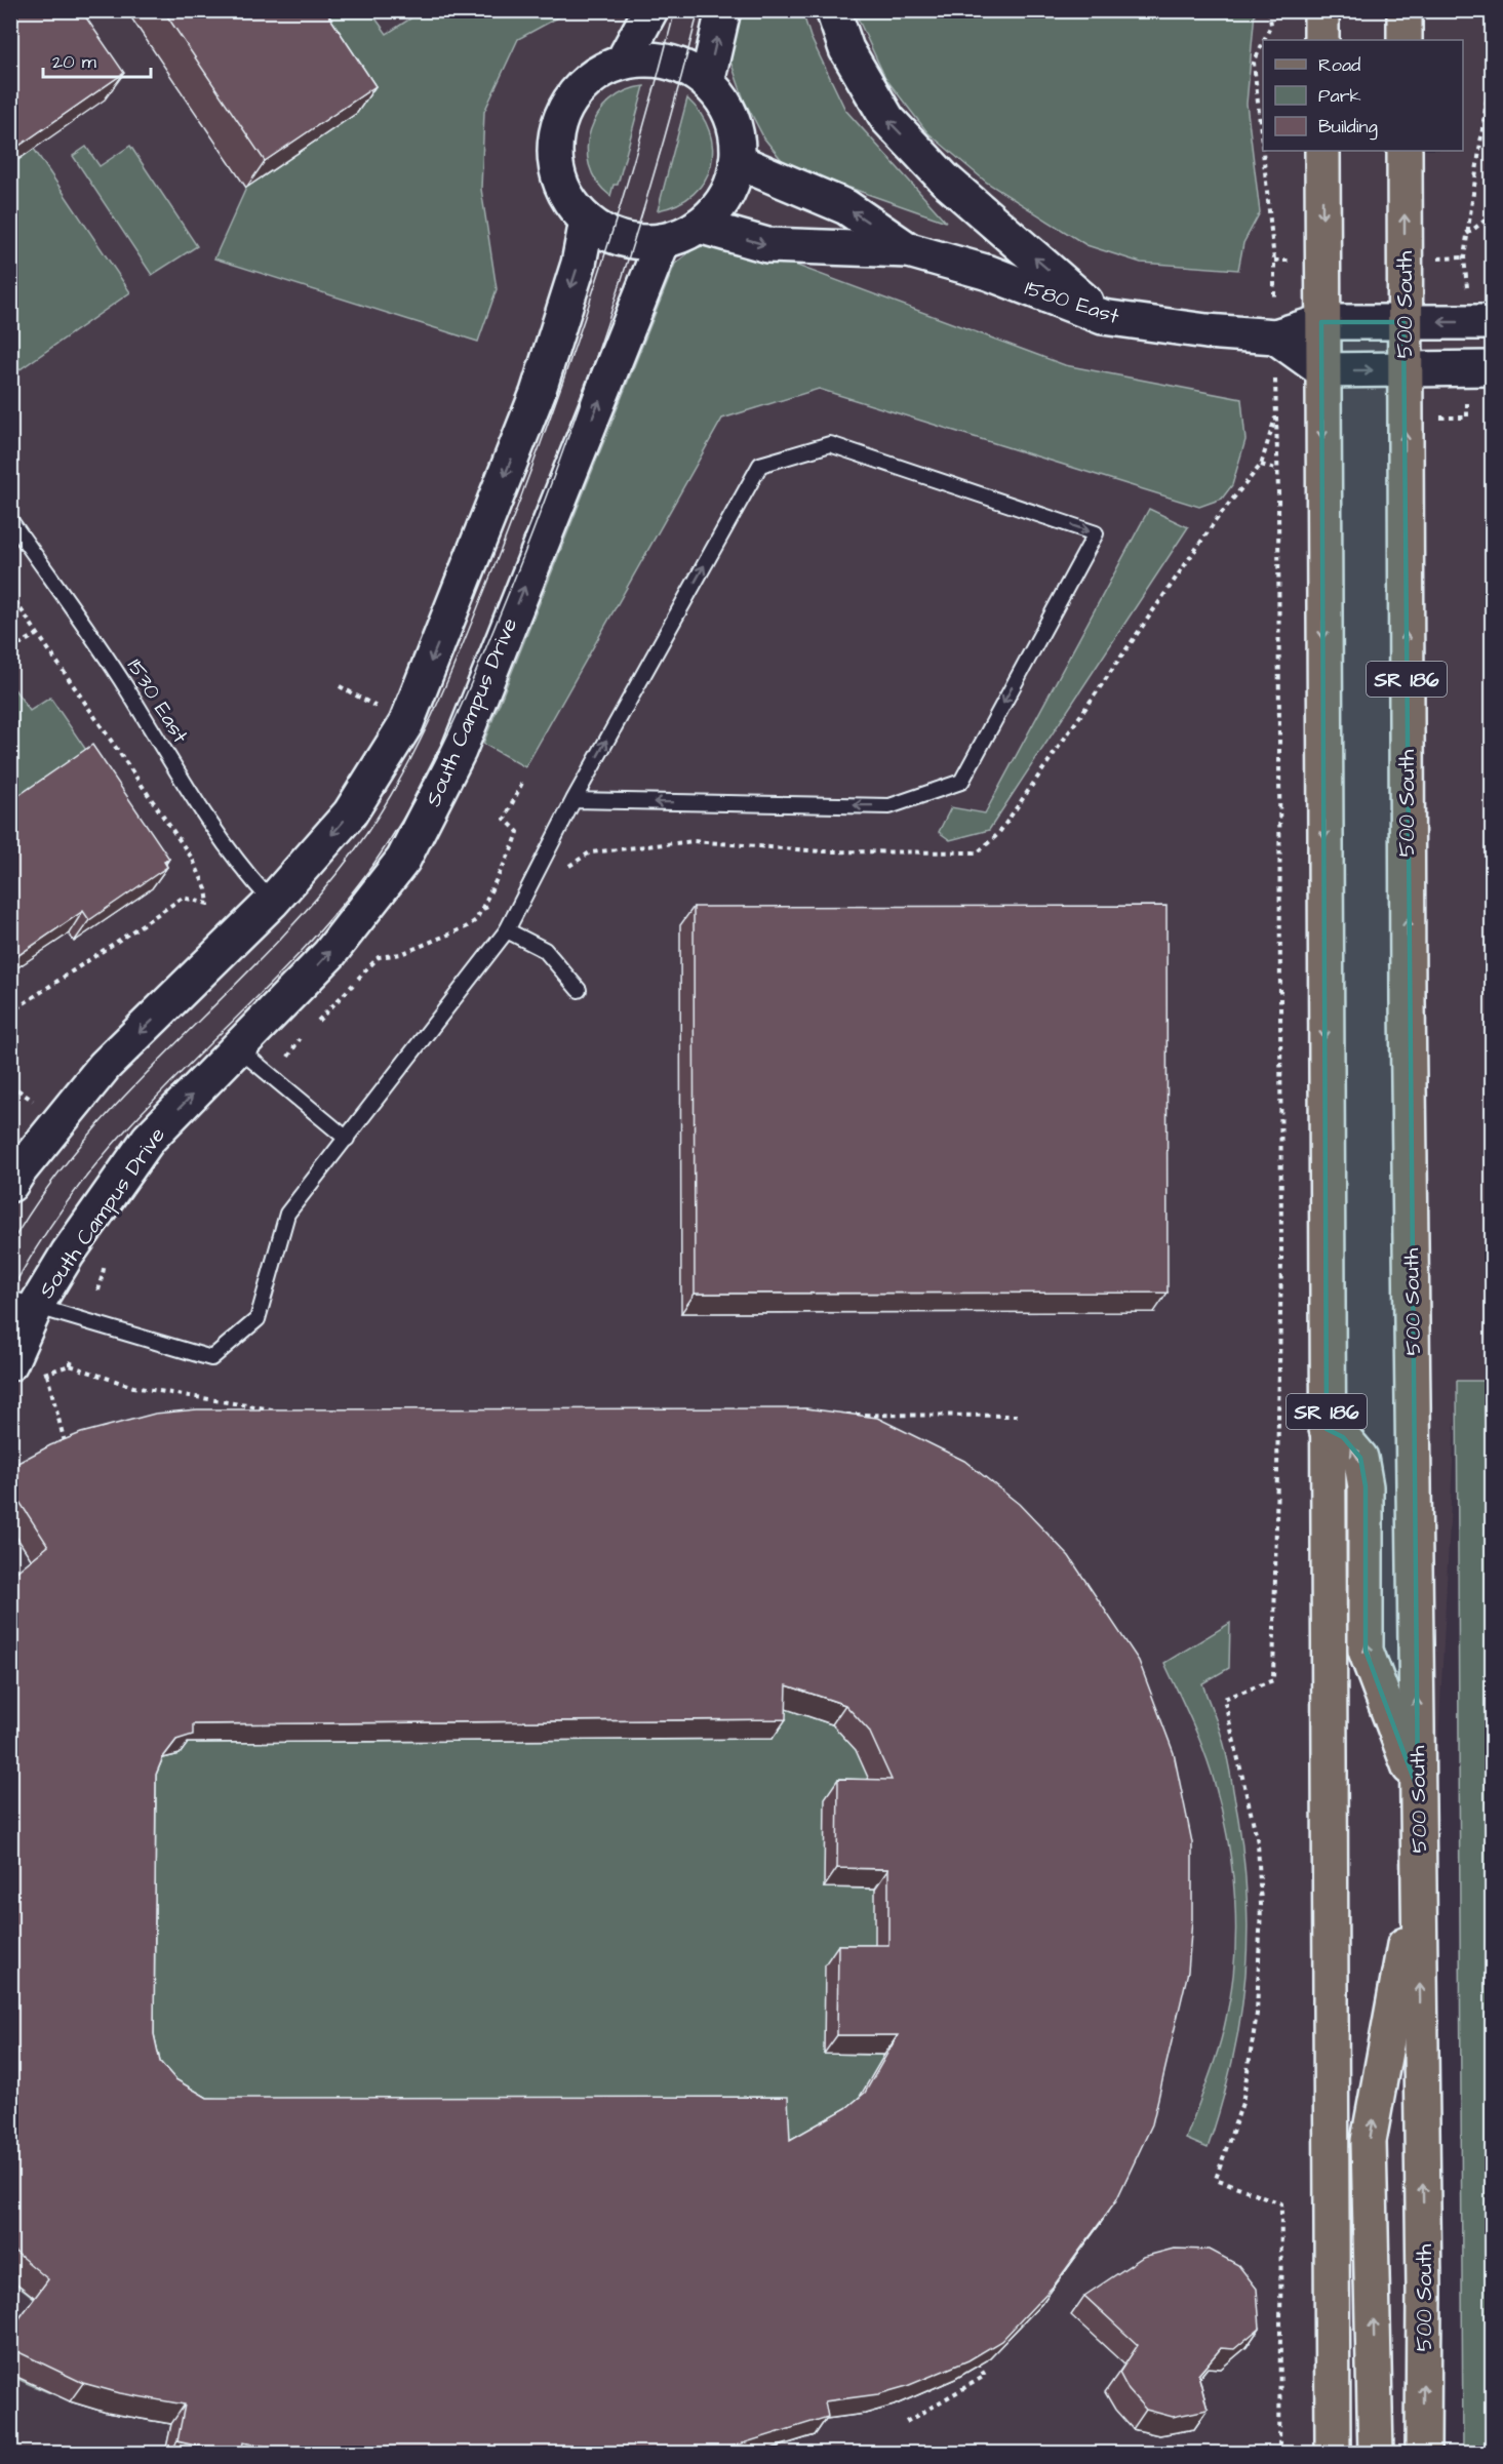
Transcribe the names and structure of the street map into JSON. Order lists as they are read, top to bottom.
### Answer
{
  "streets": {
    "main road": ["500 South", "SR 186"],
    "street": ["1580 East", "South Campus Drive"],
    "lane": ["1530 East"]
  },
  "crossings": [
    ["1580 East", "South Campus Drive"]
  ],
  "legend": ["Road", "Park", "Building"],
  "scale_bar": "20 m"
}
